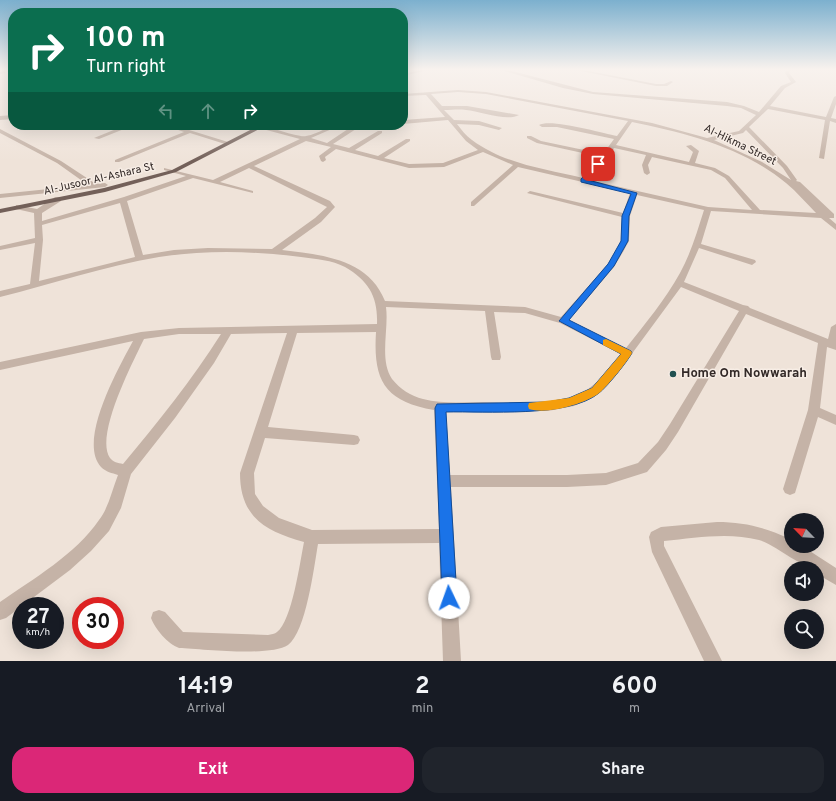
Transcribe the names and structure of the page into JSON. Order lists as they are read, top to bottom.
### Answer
{
  "streets": {
    "main road": ["Al-Jusoor Al-Ashara St"],
    "street": ["Al-Hikma Street"]
  },
  "places": ["Home Om Nowwarah"],
  "north": "top left",
  "page": {
    "turn": ["100 m", "Turn right"],
    "speed": "27 km/h",
    "limit": "30",
    "eta": [
      "14:19",
      "Arrival",
      "2",
      "min",
      "600",
      "m"
    ],
    "buttons": ["Exit", "Share"]
  }
}
